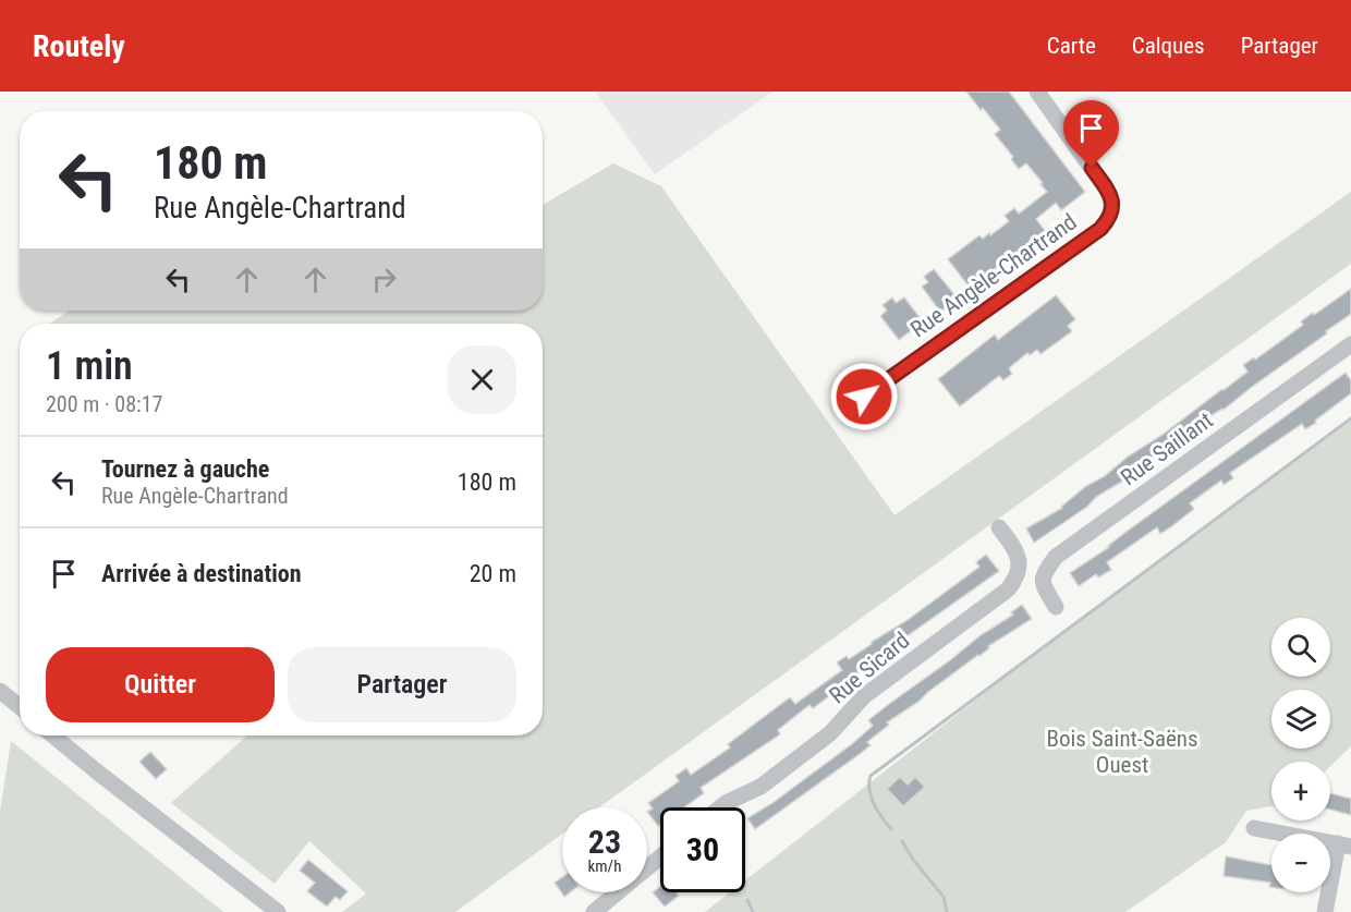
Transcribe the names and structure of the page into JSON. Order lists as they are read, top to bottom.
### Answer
{
  "streets": {
    "street": ["Rue Angèle-Chartrand", "Rue Saillant", "Rue Sicard"]
  },
  "parks": ["Bois Saint-Saëns Ouest"],
  "page": {
    "header": "Routely",
    "nav": ["Carte", "Calques", "Partager"],
    "turn": ["180 m", "Rue Angèle-Chartrand"],
    "heading": ["1 min", "200 m · 08:17"],
    "list": [
      {
        "name": "Tournez à gauche",
        "note": "Rue Angèle-Chartrand",
        "value": "180 m"
      },
      {
        "name": "Arrivée à destination",
        "value": "20 m"
      }
    ],
    "map_buttons": ["+", "−"],
    "buttons": ["Quitter", "Partager"],
    "speed": "23 km/h",
    "limit": "30"
  }
}
